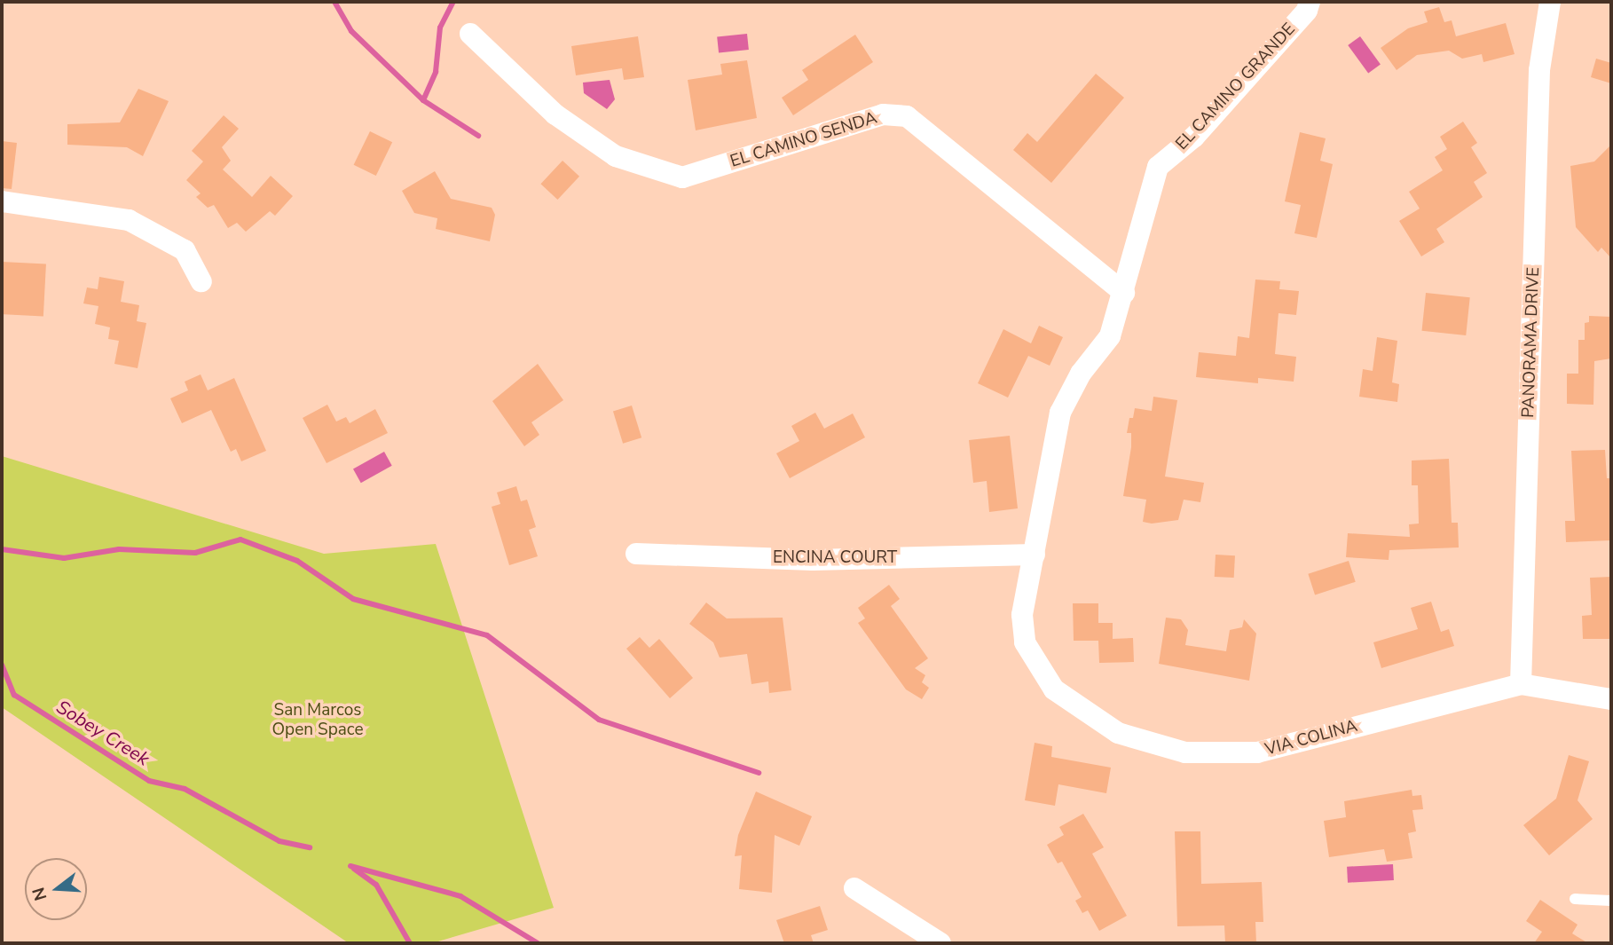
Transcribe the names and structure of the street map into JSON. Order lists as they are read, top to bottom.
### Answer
{
  "streets": {
    "street": [
      "EL CAMINO GRANDE",
      "EL CAMINO SENDA",
      "PANORAMA DRIVE",
      "ENCINA COURT",
      "VIA COLINA"
    ]
  },
  "crossings": [
    ["EL CAMINO GRANDE", "EL CAMINO SENDA"],
    ["EL CAMINO GRANDE", "ENCINA COURT"],
    ["EL CAMINO GRANDE", "VIA COLINA"],
    ["PANORAMA DRIVE", "VIA COLINA"],
    ["ENCINA COURT", "VIA COLINA"]
  ],
  "water": ["Sobey Creek"],
  "parks": ["San Marcos Open Space"],
  "north": "left"
}
